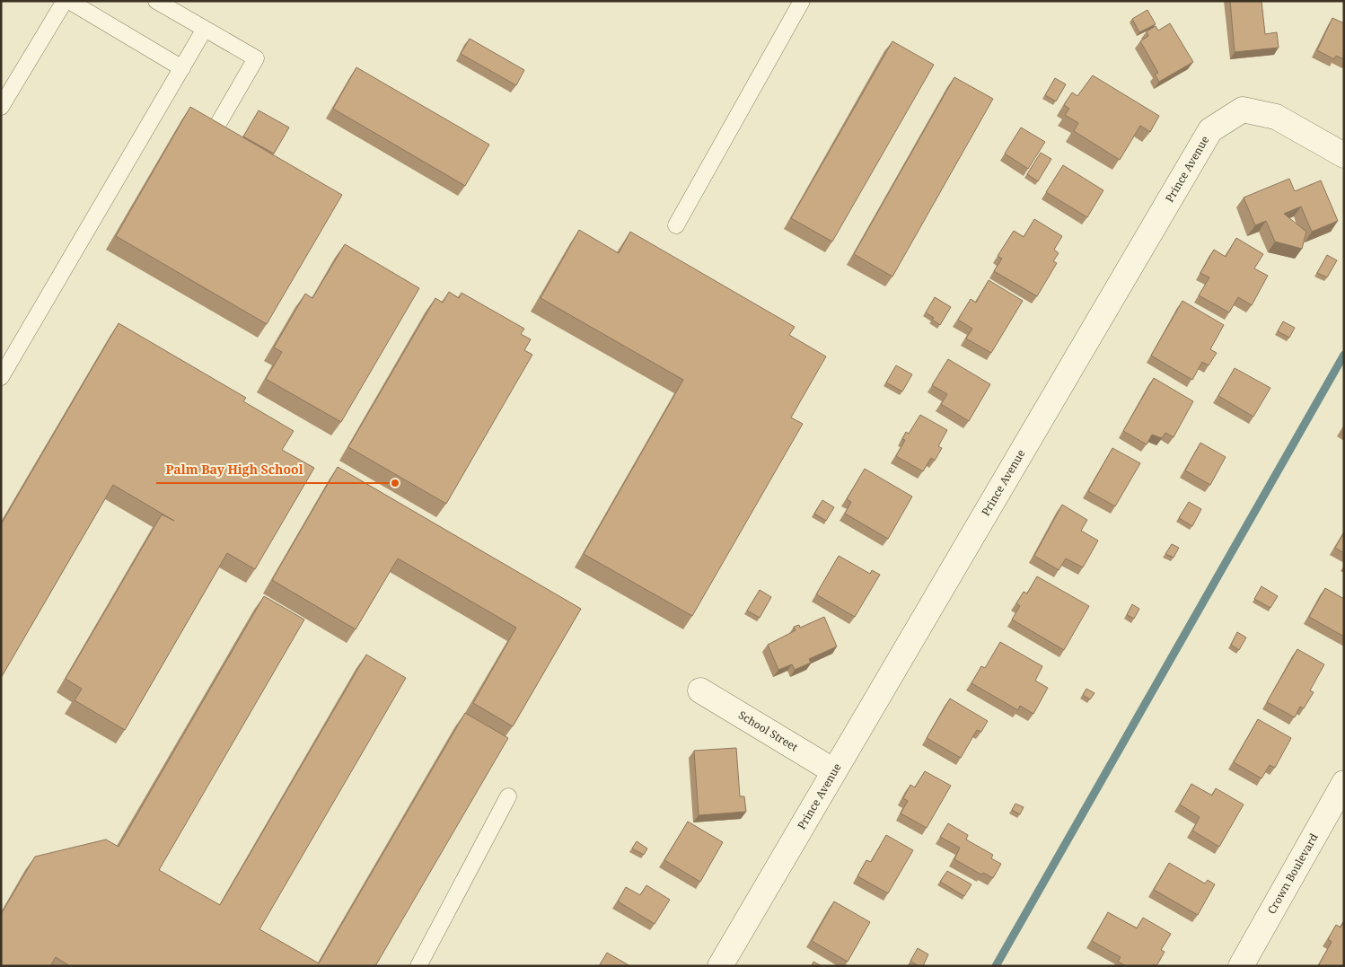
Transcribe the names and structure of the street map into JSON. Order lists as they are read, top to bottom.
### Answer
{
  "streets": {
    "street": ["Prince Avenue", "School Street", "Crown Boulevard"]
  },
  "crossings": [
    ["Prince Avenue", "School Street"]
  ],
  "places": ["Palm Bay High School"]
}
